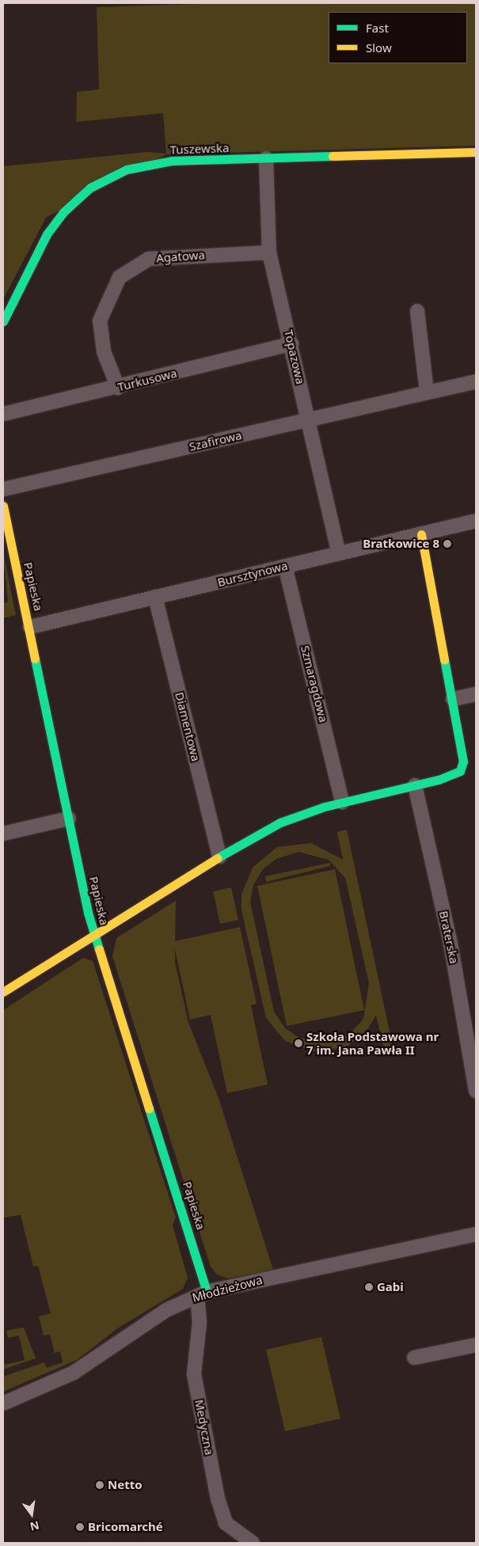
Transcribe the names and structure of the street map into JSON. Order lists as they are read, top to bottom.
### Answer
{
  "streets": {
    "street": [
      "Tuszewska",
      "Agatowa",
      "Topazowa",
      "Turkusowa",
      "Szafirowa",
      "Bursztynowa",
      "Papieska",
      "Szmaragdowa",
      "Diamentowa",
      "Braterska",
      "Młodzieżowa",
      "Medyczna"
    ]
  },
  "crossings": [
    ["Tuszewska", "Topazowa"],
    ["Agatowa", "Topazowa"],
    ["Agatowa", "Turkusowa"],
    ["Topazowa", "Turkusowa"],
    ["Topazowa", "Szafirowa"],
    ["Topazowa", "Bursztynowa"],
    ["Bursztynowa", "Papieska"],
    ["Bursztynowa", "Szmaragdowa"],
    ["Bursztynowa", "Diamentowa"],
    ["Papieska", "Młodzieżowa"],
    ["Papieska", "Medyczna"],
    ["Młodzieżowa", "Medyczna"]
  ],
  "places": [
    "Bratkowice 8",
    "Szkoła Podstawowa nr 7 im. Jana Pawła II",
    "Gabi",
    "Netto",
    "Bricomarché"
  ],
  "legend": ["Fast", "Slow"],
  "north": "bottom"
}
